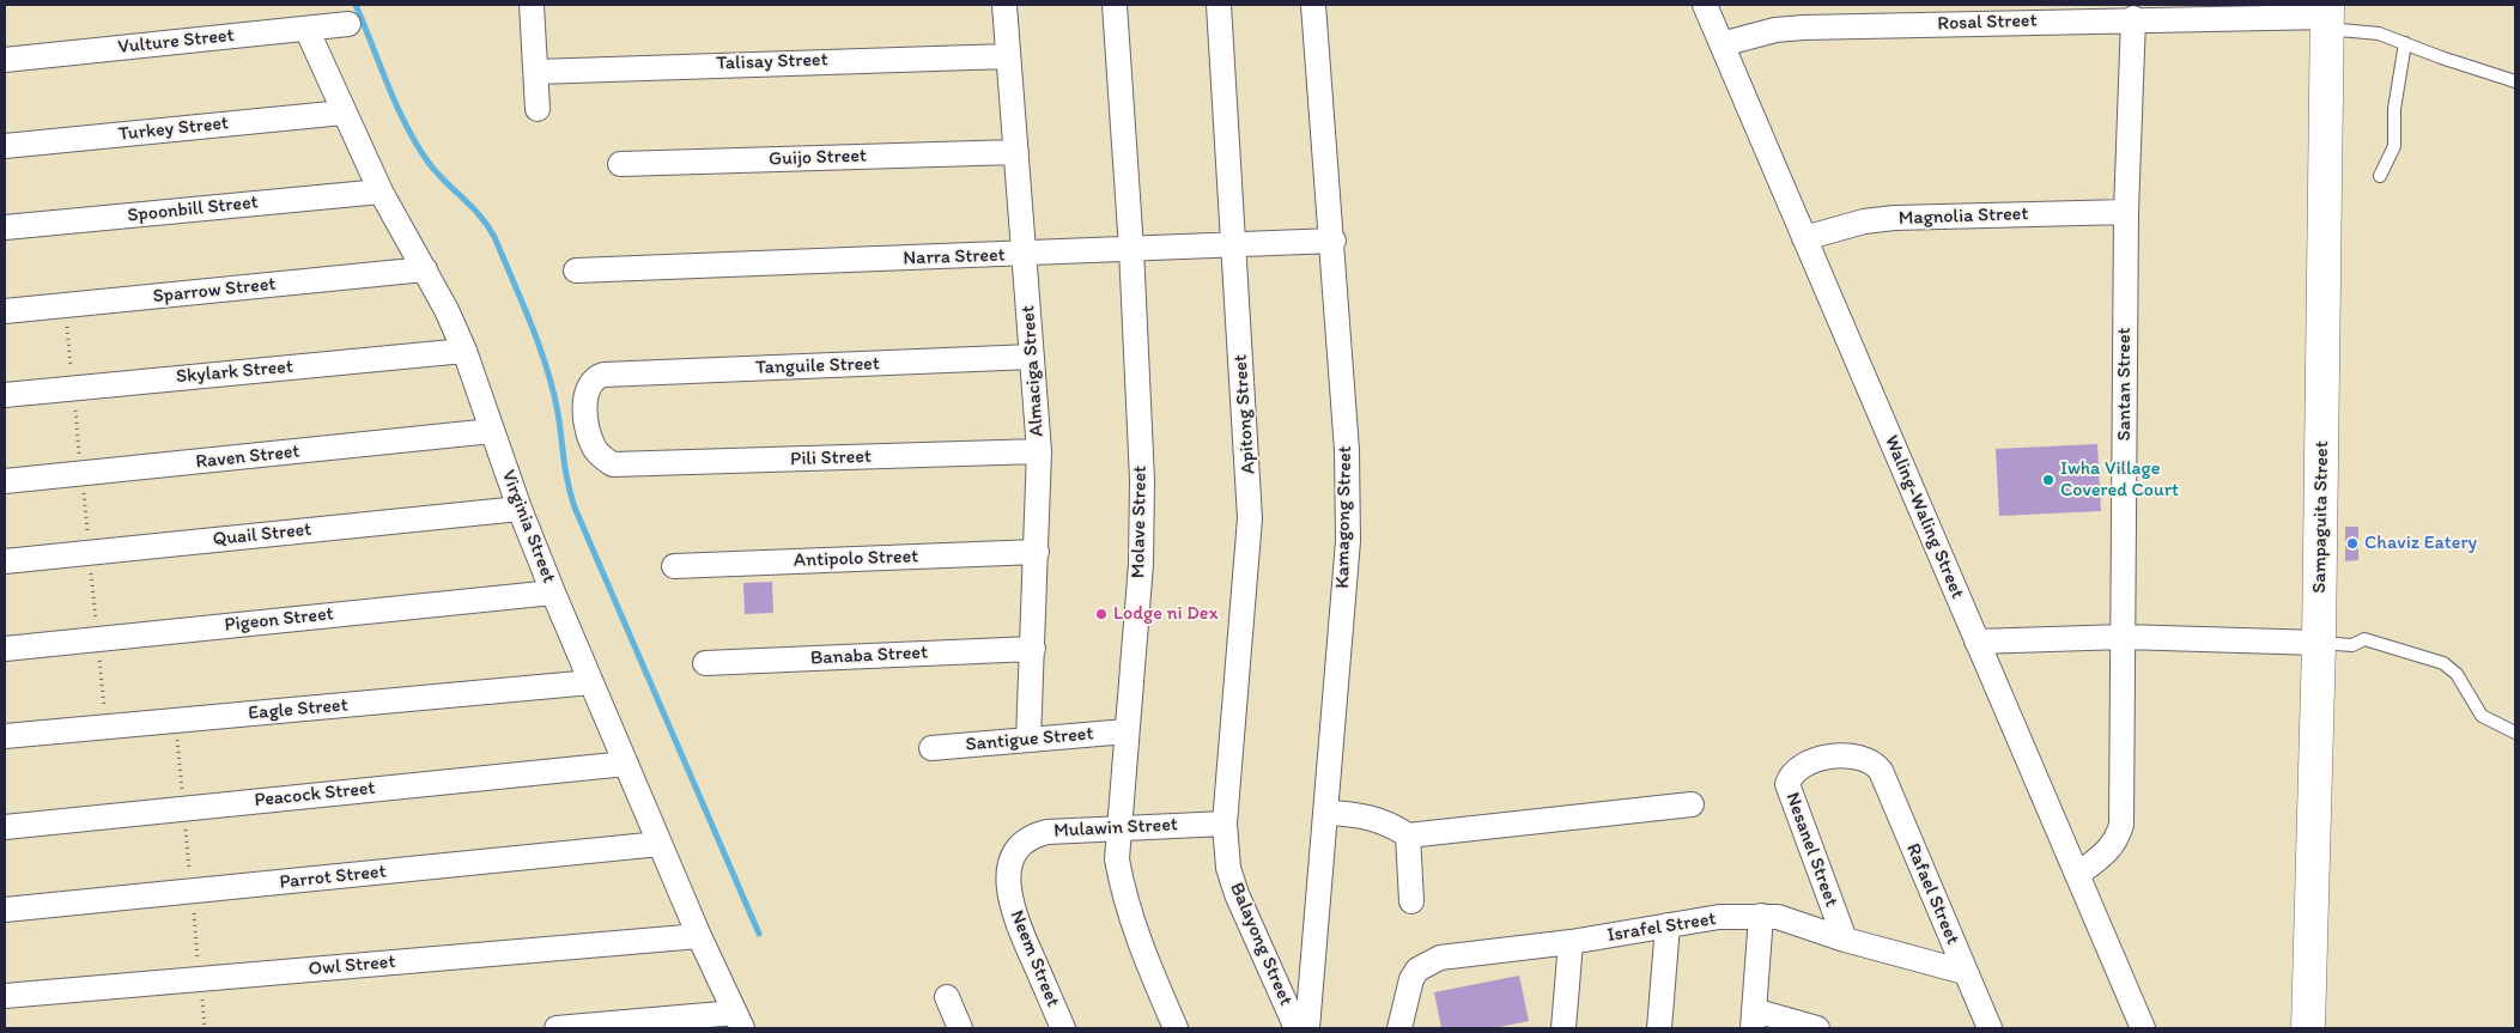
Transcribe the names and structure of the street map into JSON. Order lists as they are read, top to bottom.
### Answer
{
  "streets": {
    "street": [
      "Rosal Street",
      "Vulture Street",
      "Talisay Street",
      "Turkey Street",
      "Guijo Street",
      "Spoonbill Street",
      "Magnolia Street",
      "Narra Street",
      "Sparrow Street",
      "Tanguile Street",
      "Almaciga Street",
      "Skylark Street",
      "Santan Street",
      "Apitong Street",
      "Raven Street",
      "Pili Street",
      "Kamagong Street",
      "Waling-Waling Street",
      "Sampaguita Street",
      "Molave Street",
      "Virginia Street",
      "Quail Street",
      "Antipolo Street",
      "Pigeon Street",
      "Banaba Street",
      "Eagle Street",
      "Santigue Street",
      "Peacock Street",
      "Mulawin Street",
      "Nesanel Street",
      "Parrot Street",
      "Rafael Street",
      "Israfel Street",
      "Balayong Street",
      "Neem Street",
      "Owl Street"
    ]
  },
  "crossings": [
    ["Rosal Street", "Santan Street"],
    ["Rosal Street", "Waling-Waling Street"],
    ["Rosal Street", "Sampaguita Street"],
    ["Vulture Street", "Virginia Street"],
    ["Talisay Street", "Almaciga Street"],
    ["Turkey Street", "Virginia Street"],
    ["Guijo Street", "Almaciga Street"],
    ["Spoonbill Street", "Virginia Street"],
    ["Magnolia Street", "Santan Street"],
    ["Magnolia Street", "Waling-Waling Street"],
    ["Narra Street", "Almaciga Street"],
    ["Narra Street", "Apitong Street"],
    ["Narra Street", "Kamagong Street"],
    ["Narra Street", "Molave Street"],
    ["Sparrow Street", "Virginia Street"],
    ["Tanguile Street", "Almaciga Street"],
    ["Tanguile Street", "Pili Street"],
    ["Almaciga Street", "Pili Street"],
    ["Almaciga Street", "Antipolo Street"],
    ["Almaciga Street", "Banaba Street"],
    ["Almaciga Street", "Santigue Street"],
    ["Skylark Street", "Virginia Street"],
    ["Santan Street", "Waling-Waling Street"],
    ["Apitong Street", "Mulawin Street"],
    ["Apitong Street", "Balayong Street"],
    ["Raven Street", "Virginia Street"],
    ["Molave Street", "Santigue Street"],
    ["Molave Street", "Mulawin Street"],
    ["Virginia Street", "Quail Street"],
    ["Virginia Street", "Pigeon Street"],
    ["Virginia Street", "Eagle Street"],
    ["Virginia Street", "Peacock Street"],
    ["Virginia Street", "Parrot Street"],
    ["Virginia Street", "Owl Street"],
    ["Mulawin Street", "Balayong Street"],
    ["Mulawin Street", "Neem Street"],
    ["Nesanel Street", "Rafael Street"],
    ["Nesanel Street", "Israfel Street"],
    ["Rafael Street", "Israfel Street"]
  ],
  "places": ["Iwha Village Covered Court", "Chaviz Eatery", "Lodge ni Dex"]
}
